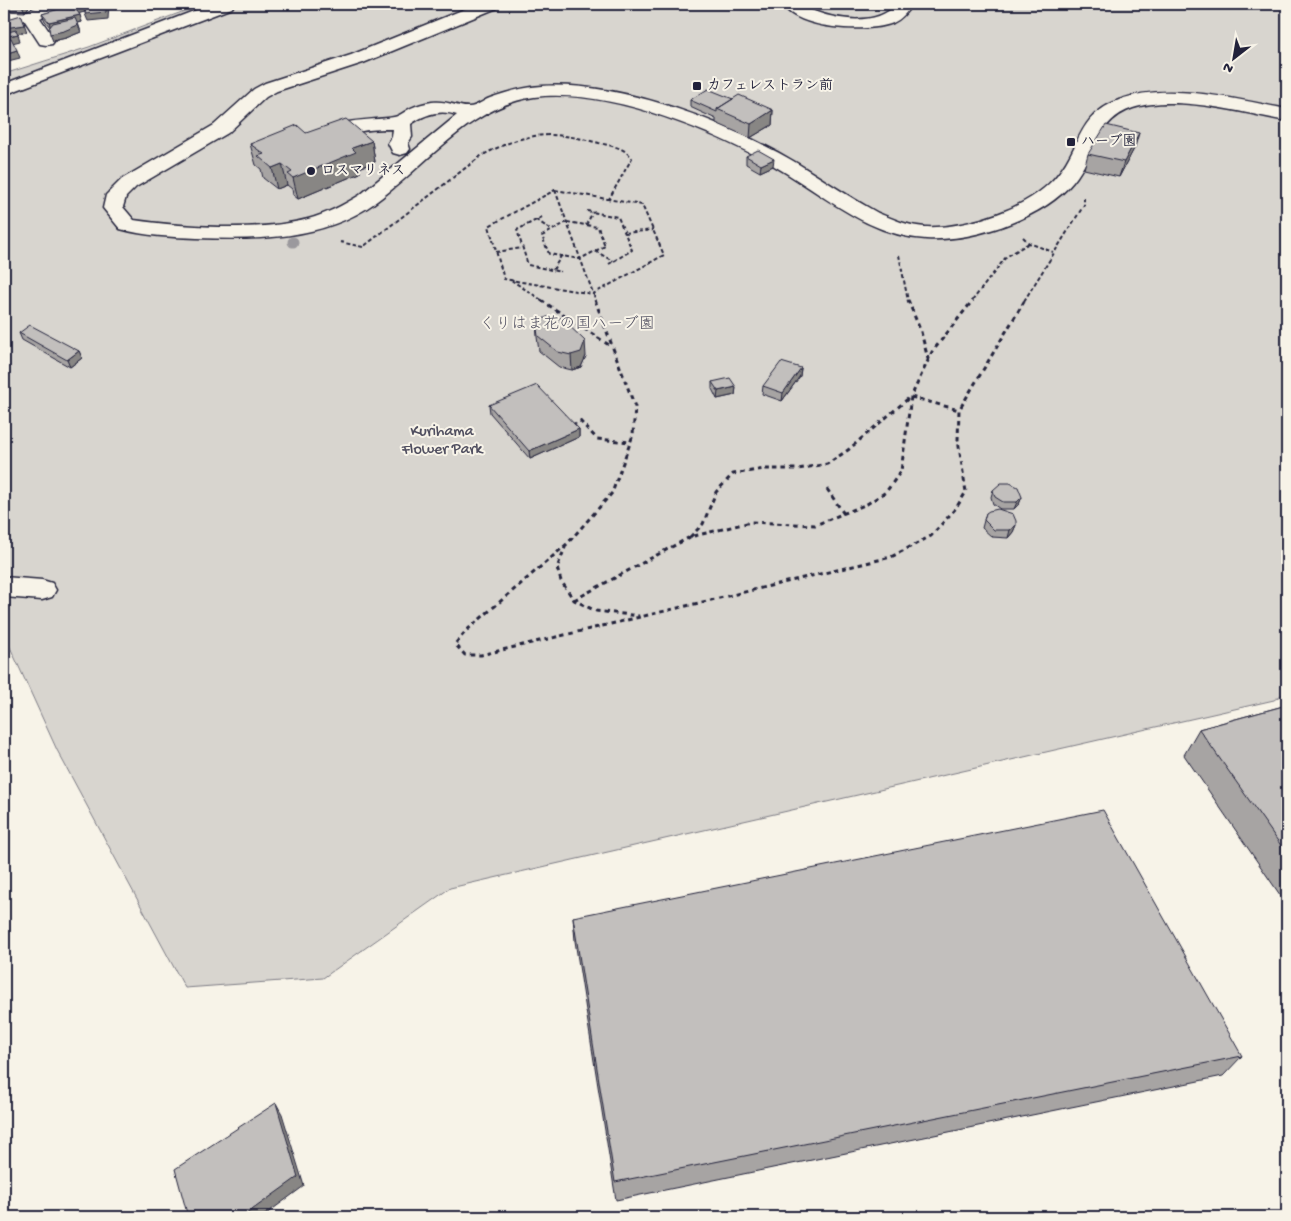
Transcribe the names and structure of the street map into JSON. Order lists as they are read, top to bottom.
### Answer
{
  "parks": ["くりはま花の国ハーブ園", "Kurihama Flower Park"],
  "places": {
    "transit": ["カフェレストラン前", "ハーブ園"],
    "other": ["ロスマリネス"]
  },
  "north": "bottom left"
}
